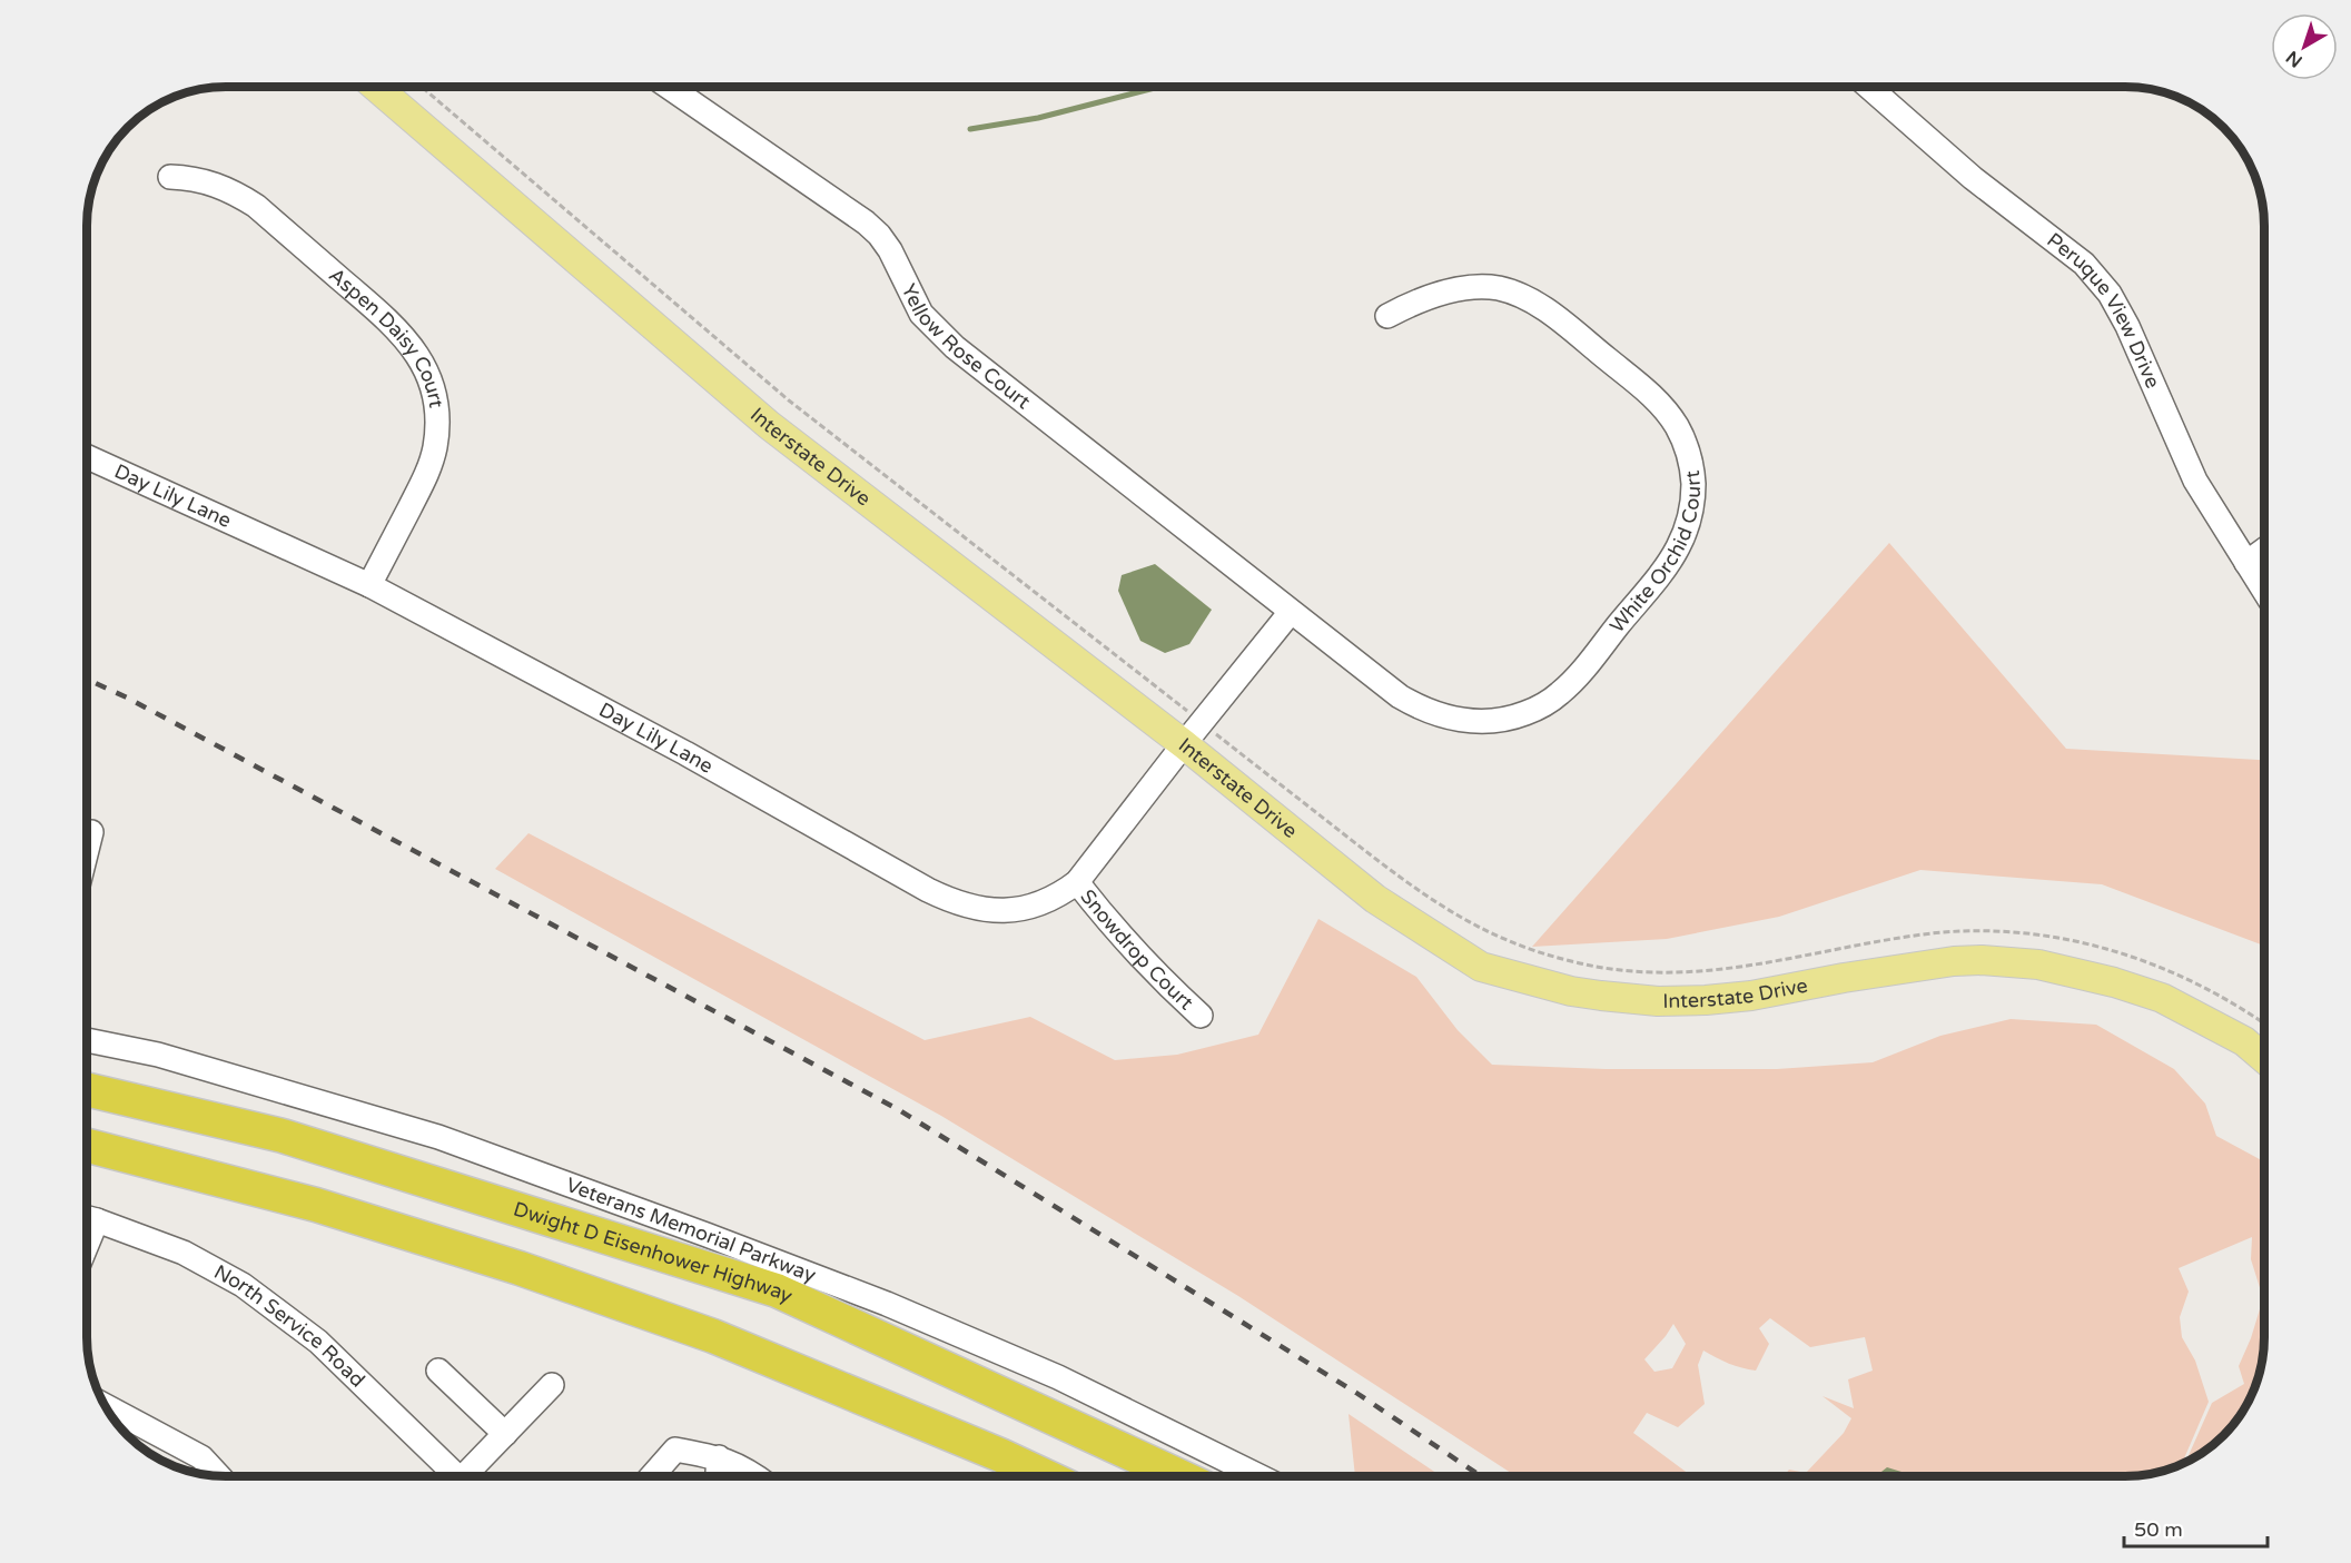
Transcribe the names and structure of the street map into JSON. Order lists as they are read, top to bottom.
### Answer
{
  "streets": {
    "highway": ["Dwight D Eisenhower Highway"],
    "main road": ["Interstate Drive"],
    "street": [
      "Peruque View Drive",
      "Aspen Daisy Court",
      "Yellow Rose Court",
      "Day Lily Lane",
      "White Orchid Court",
      "Snowdrop Court",
      "Veterans Memorial Parkway",
      "North Service Road"
    ]
  },
  "crossings": [
    ["Aspen Daisy Court", "Day Lily Lane"],
    ["Yellow Rose Court", "Day Lily Lane"],
    ["Yellow Rose Court", "White Orchid Court"],
    ["Interstate Drive", "Day Lily Lane"],
    ["Day Lily Lane", "White Orchid Court"],
    ["Day Lily Lane", "Snowdrop Court"]
  ],
  "scale_bar": "50 m",
  "north": "bottom left"
}
